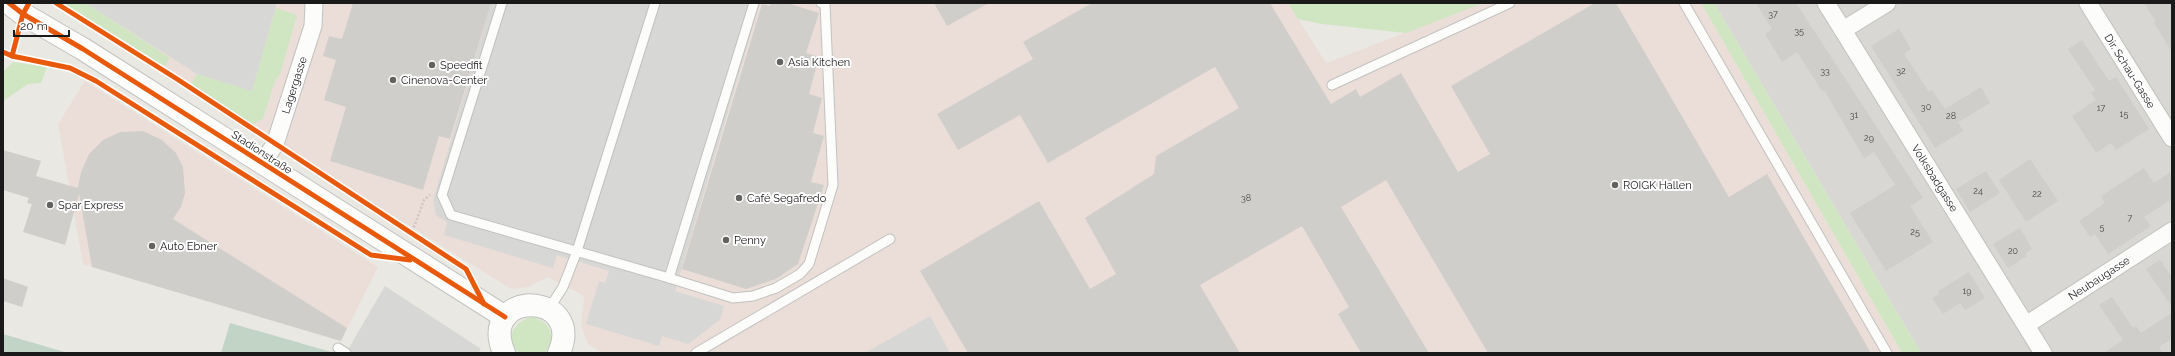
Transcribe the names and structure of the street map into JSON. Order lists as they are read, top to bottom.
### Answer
{
  "streets": {
    "street": [
      "Dir. Schau-Gasse",
      "Lagergasse",
      "Stadionstraße",
      "Volksbadgasse",
      "Neubaugasse"
    ]
  },
  "crossings": [
    ["Lagergasse", "Stadionstraße"],
    ["Volksbadgasse", "Neubaugasse"]
  ],
  "places": [
    "Asia Kitchen",
    "Speedfit",
    "Cinenova-Center",
    "ROIGK Hallen",
    "Café Segafredo",
    "Spar Express",
    "Penny",
    "Auto Ebner"
  ],
  "house_numbers": [
    "37",
    "35",
    "33",
    "32",
    "30",
    "17",
    "15",
    "31",
    "28",
    "29",
    "24",
    "22",
    "38",
    "7",
    "5",
    "25",
    "20",
    "19"
  ],
  "scale_bar": "20 m"
}
